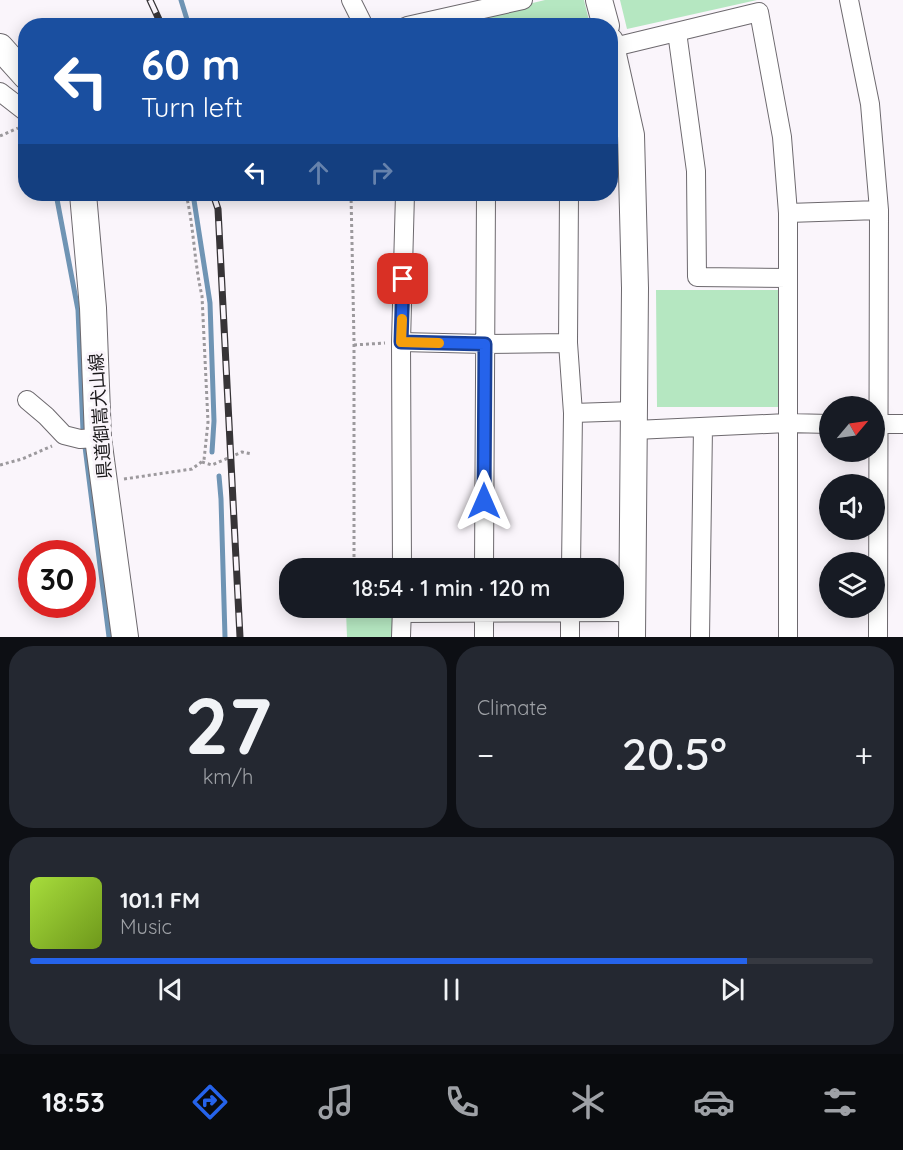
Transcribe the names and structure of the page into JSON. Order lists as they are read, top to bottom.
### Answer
{
  "streets": {
    "street": ["県道御嵩犬山線"]
  },
  "north": "top right",
  "page": {
    "turn": ["60 m", "Turn left"],
    "limit": "30",
    "trip": "18:54 · 1 min · 120 m",
    "tile": [
      ["27", "km/h"],
      "Climate"
    ],
    "heat": ["−", "20.5°", "+"],
    "song": ["101.1 FM", "Music"],
    "tabs": "18:53"
  }
}
